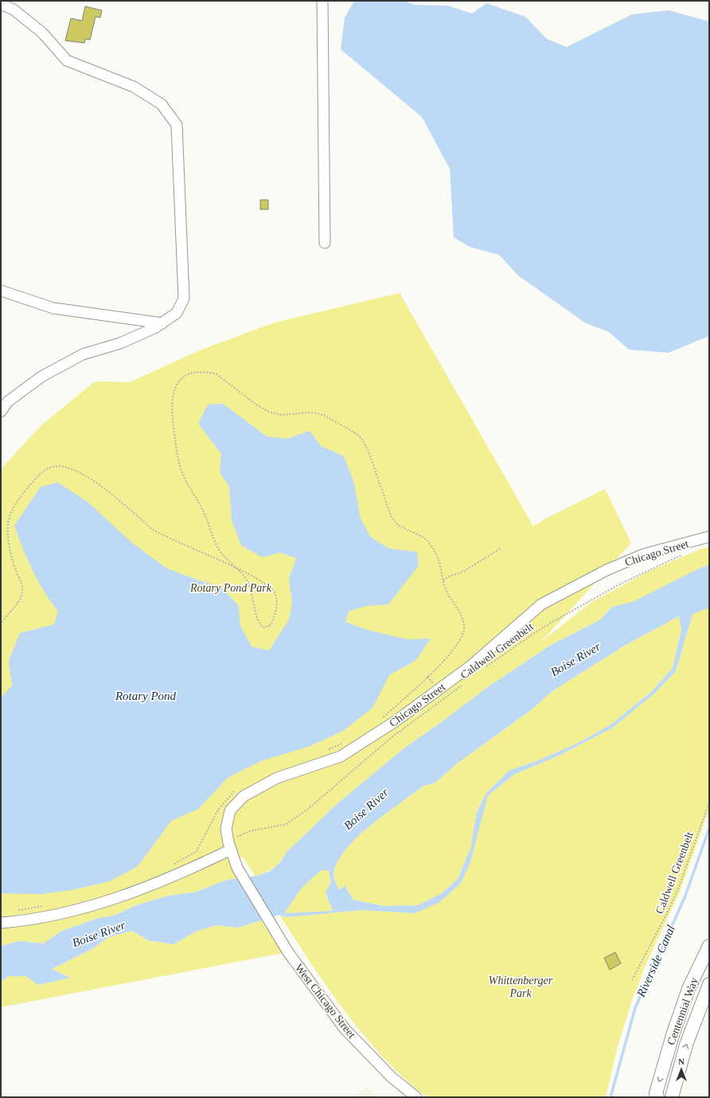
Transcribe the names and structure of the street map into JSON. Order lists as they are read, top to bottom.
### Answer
{
  "streets": {
    "main road": ["Centennial Way"],
    "street": ["Chicago Street", "West Chicago Street"],
    "path": ["Caldwell Greenbelt"]
  },
  "crossings": [
    ["Chicago Street", "Caldwell Greenbelt"],
    ["Chicago Street", "West Chicago Street"]
  ],
  "water": ["Boise River", "Rotary Pond", "Riverside Canal"],
  "parks": ["Rotary Pond Park", "Whittenberger Park"],
  "north": "top"
}
